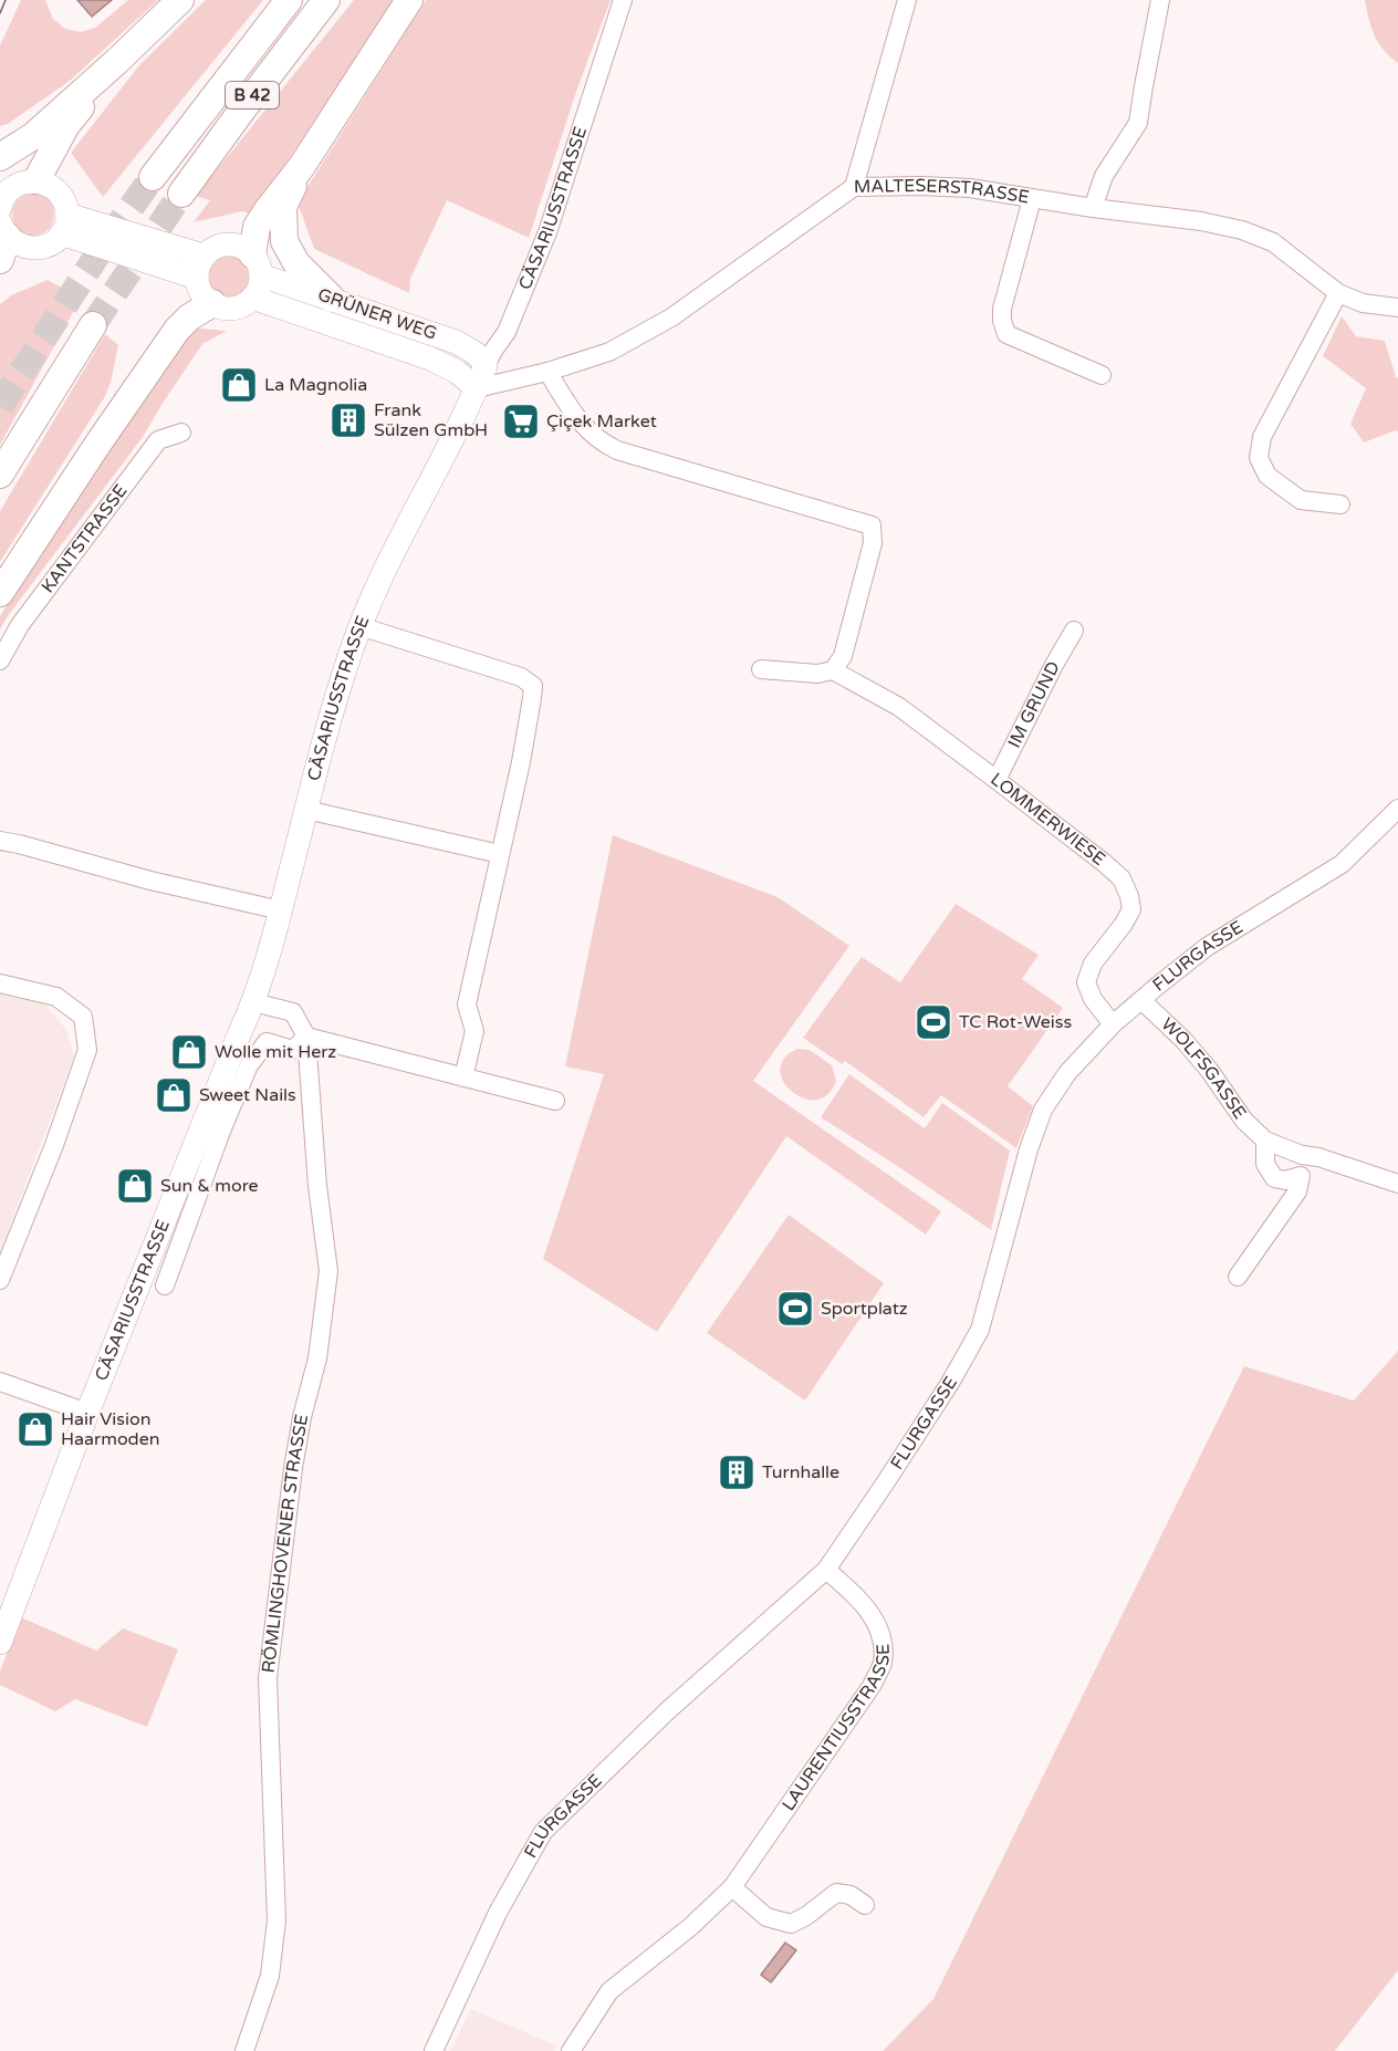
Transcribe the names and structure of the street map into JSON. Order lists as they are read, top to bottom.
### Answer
{
  "streets": {
    "highway": ["B 42"],
    "main road": ["CÄSARIUSSTRASSE", "GRÜNER WEG"],
    "street": [
      "MALTESERSTRASSE",
      "KANTSTRASSE",
      "IM GRUND",
      "LOMMERWIESE",
      "FLURGASSE",
      "WOLFSGASSE",
      "RÖMLINGHOVENER STRASSE",
      "LAURENTIUSSTRASSE"
    ]
  },
  "crossings": [
    ["MALTESERSTRASSE", "CÄSARIUSSTRASSE"],
    ["MALTESERSTRASSE", "GRÜNER WEG"],
    ["CÄSARIUSSTRASSE", "GRÜNER WEG"],
    ["IM GRUND", "LOMMERWIESE"],
    ["LOMMERWIESE", "FLURGASSE"],
    ["FLURGASSE", "WOLFSGASSE"],
    ["FLURGASSE", "LAURENTIUSSTRASSE"]
  ],
  "places": {
    "shop": [
      "La Magnolia",
      "Wolle mit Herz",
      "Sweet Nails",
      "Sun & more",
      "Hair Vision Haarmoden"
    ],
    "building": ["Frank Sülzen GmbH", "Turnhalle"],
    "supermarket": ["Çiçek Market"],
    "sports": ["TC Rot-Weiss", "Sportplatz"]
  }
}
